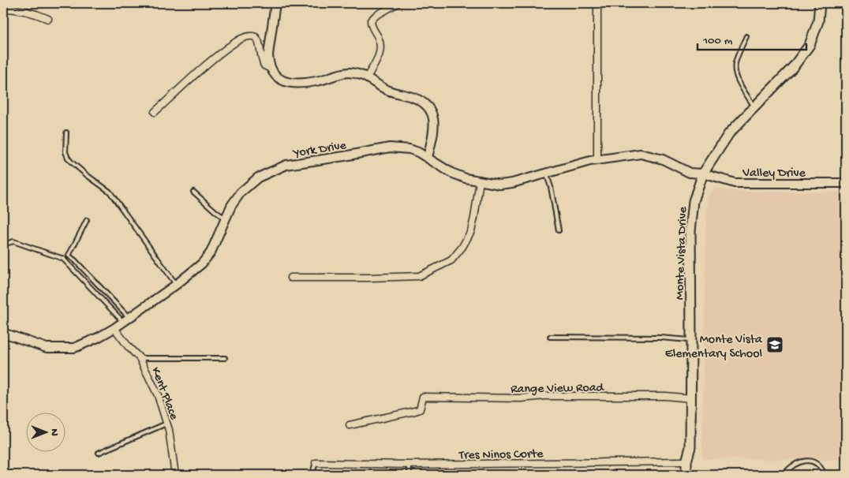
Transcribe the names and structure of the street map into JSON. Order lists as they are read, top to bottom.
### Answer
{
  "streets": {
    "main road": ["Monte Vista Drive"],
    "street": [
      "York Drive",
      "Valley Drive",
      "Range View Road",
      "Kent Place",
      "Tres Ninos Corte"
    ]
  },
  "crossings": [
    ["York Drive", "Valley Drive"],
    ["York Drive", "Monte Vista Drive"],
    ["York Drive", "Kent Place"],
    ["Valley Drive", "Monte Vista Drive"],
    ["Monte Vista Drive", "Range View Road"],
    ["Monte Vista Drive", "Tres Ninos Corte"]
  ],
  "places": {
    "school or university": ["Monte Vista Elementary School"]
  },
  "scale_bar": "100 m",
  "north": "right"
}
